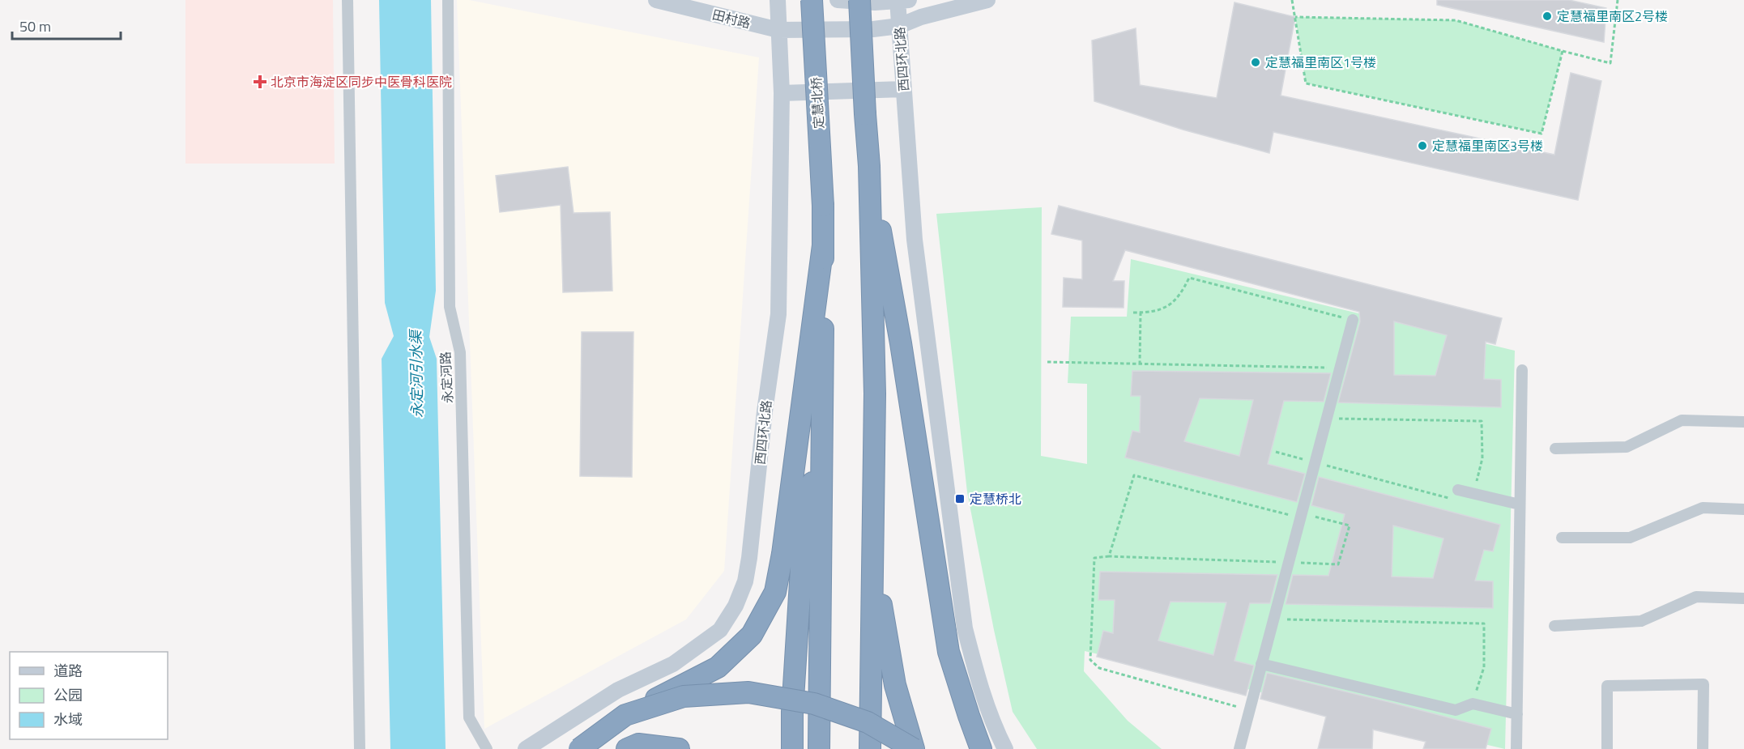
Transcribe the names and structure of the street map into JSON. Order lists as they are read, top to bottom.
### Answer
{
  "streets": {
    "highway": ["定慧北桥"],
    "main road": ["田村路", "西四环北路"],
    "street": ["永定河路"]
  },
  "crossings": [
    ["田村路", "西四环北路"]
  ],
  "water": ["永定河引水渠"],
  "places": {
    "other": ["定慧福里南区2号楼", "定慧福里南区1号楼", "定慧福里南区3号楼"],
    "health": ["北京市海淀区同步中医骨科医院"],
    "transit": ["定慧桥北"]
  },
  "legend": ["道路", "公园", "水域"],
  "scale_bar": "50 m"
}
